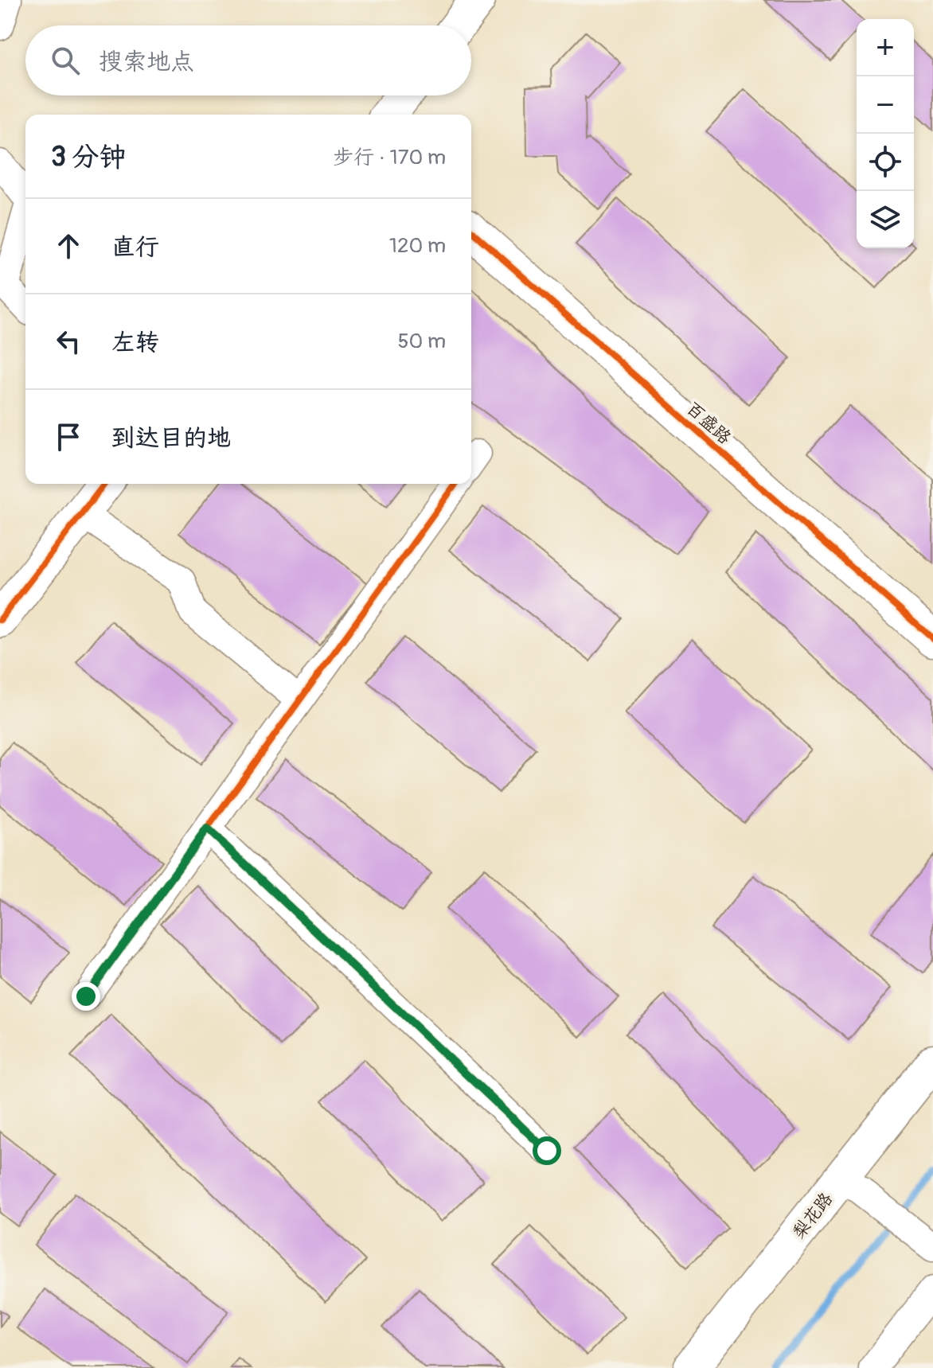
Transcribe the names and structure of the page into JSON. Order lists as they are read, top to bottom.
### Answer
{
  "streets": {
    "main road": ["百盛路", "梨花路"]
  },
  "page": {
    "map_buttons": ["+", "−"],
    "search": "搜索地点",
    "heading": ["3 分钟", "步行 · 170 m"],
    "list": [
      ["直行", "120 m"],
      ["左转", "50 m"],
      "到达目的地"
    ]
  }
}
